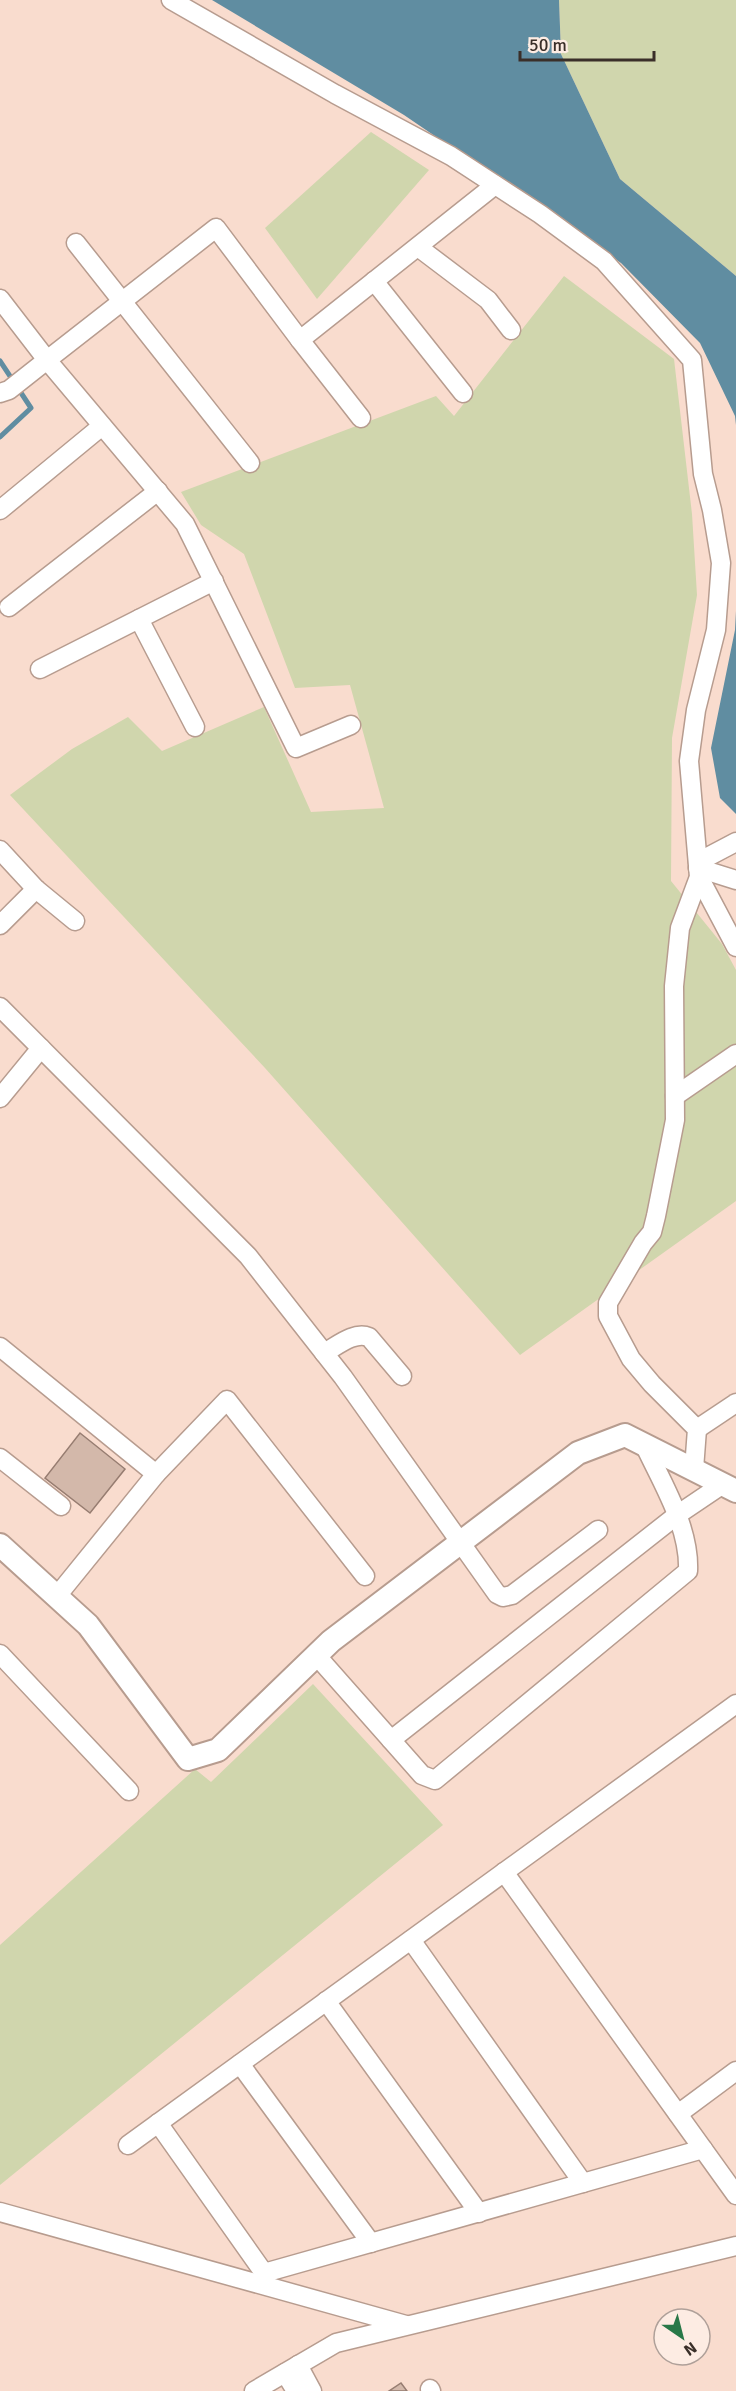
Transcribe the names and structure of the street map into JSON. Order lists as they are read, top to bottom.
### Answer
{
  "scale_bar": "50 m",
  "north": "bottom right"
}
